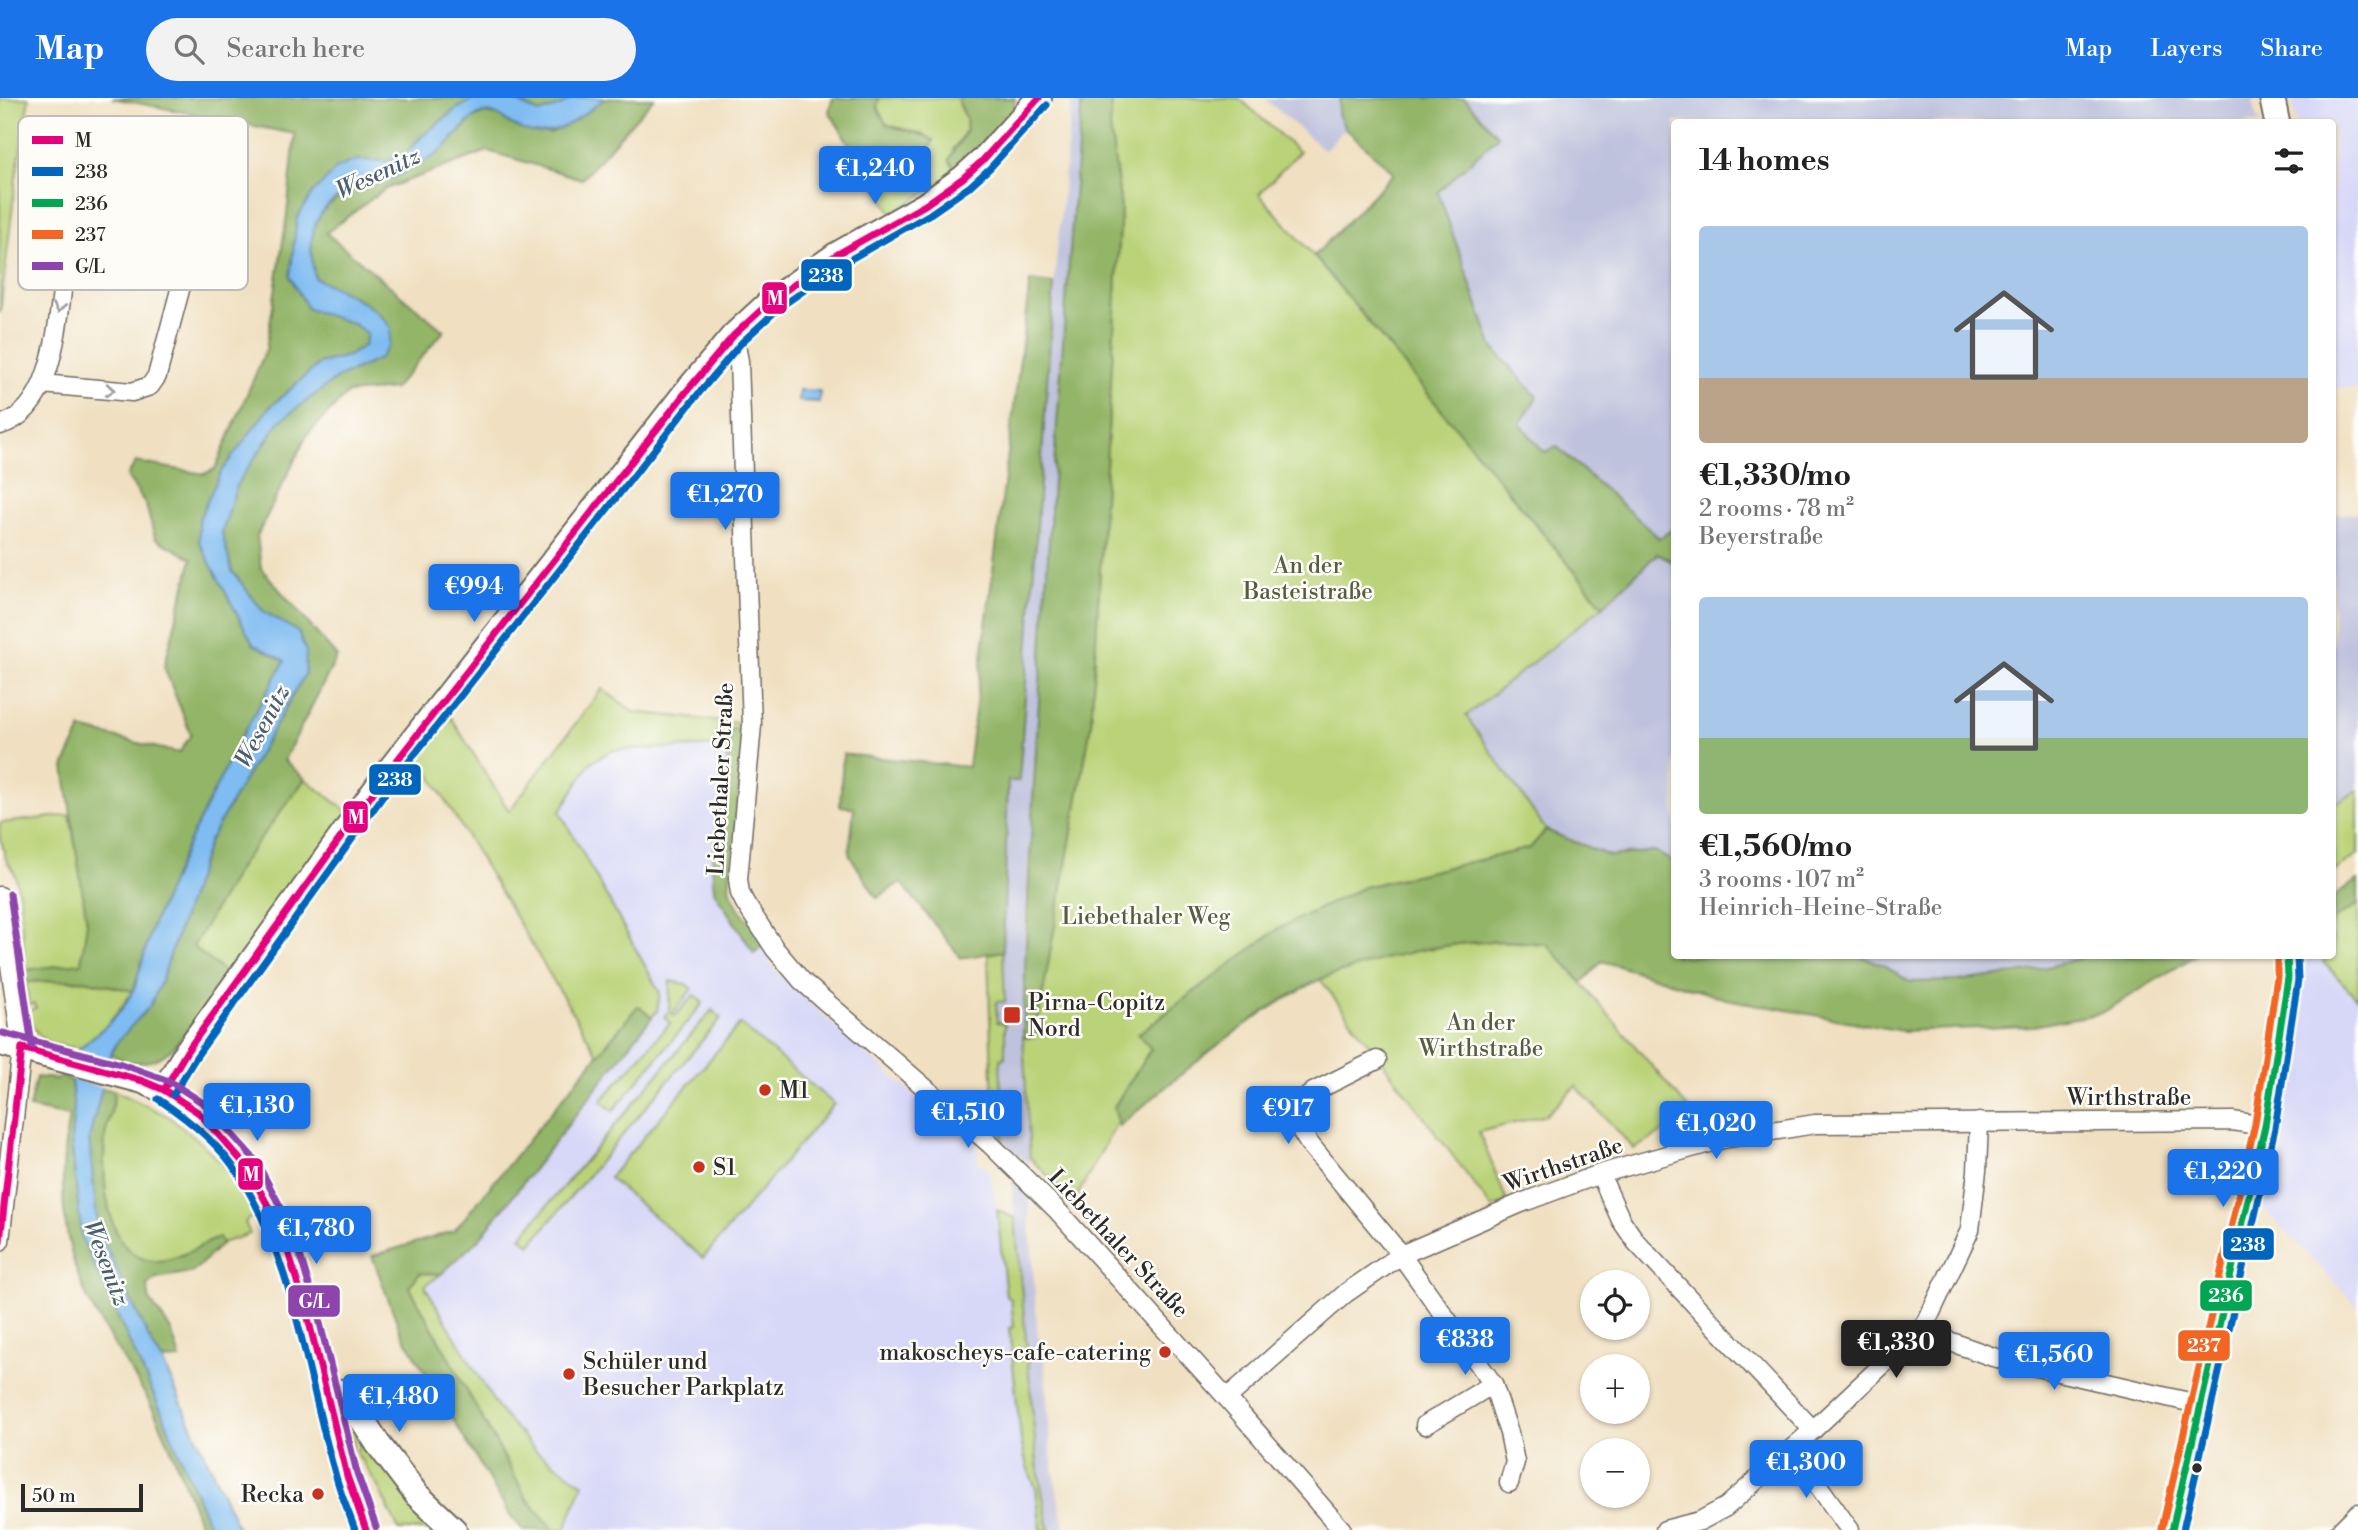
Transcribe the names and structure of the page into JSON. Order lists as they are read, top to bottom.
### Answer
{
  "streets": {
    "street": ["Liebethaler Straße", "Wirthstraße"]
  },
  "crossings": [
    ["Liebethaler Straße", "Wirthstraße"]
  ],
  "water": ["Wesenitz"],
  "parks": ["An der Basteistraße", "Liebethaler Weg", "An der Wirthstraße"],
  "places": {
    "transit": ["Pirna-Copitz Nord"],
    "other": [
      "M1",
      "S1",
      "makoscheys-cafe-catering",
      "Schüler und Besucher Parkplatz",
      "Recka"
    ]
  },
  "lines": [
    "transit line M",
    "transit line 238",
    "transit line G/L",
    "transit line 236",
    "transit line 237"
  ],
  "legend": [
    "M",
    "238",
    "236",
    "237",
    "G/L"
  ],
  "scale_bar": "50 m",
  "page": {
    "header": "Map",
    "search": "Search here",
    "nav": ["Map", "Layers", "Share"],
    "heading": "14 homes",
    "price": [
      "€1,240",
      "€1,270",
      "€994",
      "€1,130",
      "€917",
      "€1,510",
      "€1,020",
      "€1,220",
      "€1,780",
      "€838",
      "€1,330",
      "€1,560",
      "€1,480",
      "€1,300"
    ],
    "list": [
      {
        "name": "€1,330/mo",
        "note": "2 rooms · 78 m² · Beyerstraße"
      },
      {
        "name": "€1,560/mo",
        "note": "3 rooms · 107 m² · Heinrich-Heine-Straße"
      }
    ],
    "map_buttons": ["+", "−"],
    "scale": "50 m"
  }
}
